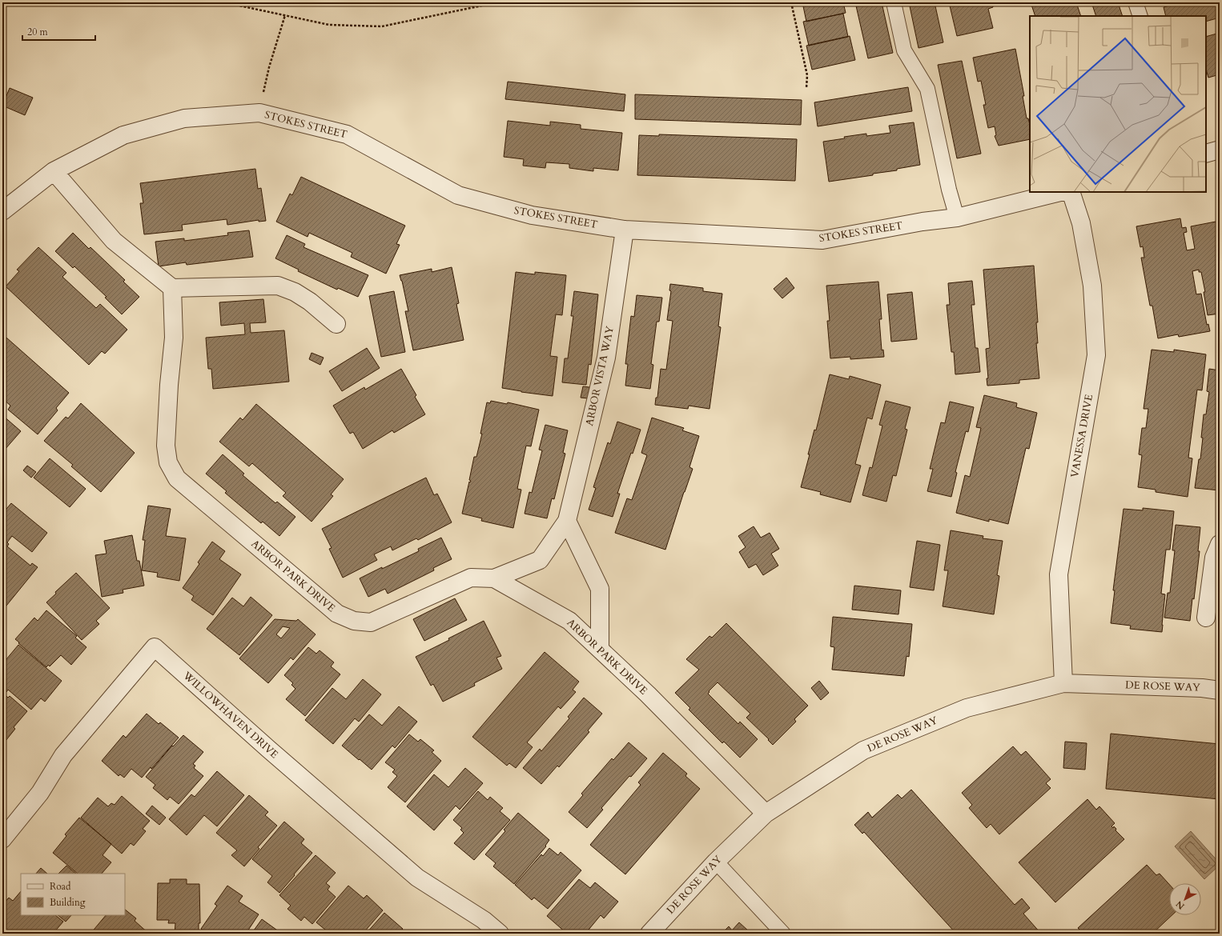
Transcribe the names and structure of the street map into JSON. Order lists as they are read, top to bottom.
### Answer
{
  "streets": {
    "street": [
      "STOKES STREET",
      "ARBOR VISTA WAY",
      "VANESSA DRIVE",
      "ARBOR PARK DRIVE",
      "DE ROSE WAY",
      "WILLOWHAVEN DRIVE"
    ]
  },
  "crossings": [
    ["STOKES STREET", "ARBOR VISTA WAY"],
    ["ARBOR VISTA WAY", "ARBOR PARK DRIVE"],
    ["VANESSA DRIVE", "DE ROSE WAY"],
    ["ARBOR PARK DRIVE", "DE ROSE WAY"]
  ],
  "legend": ["Road", "Building"],
  "scale_bar": "20 m",
  "north": "bottom left"
}
